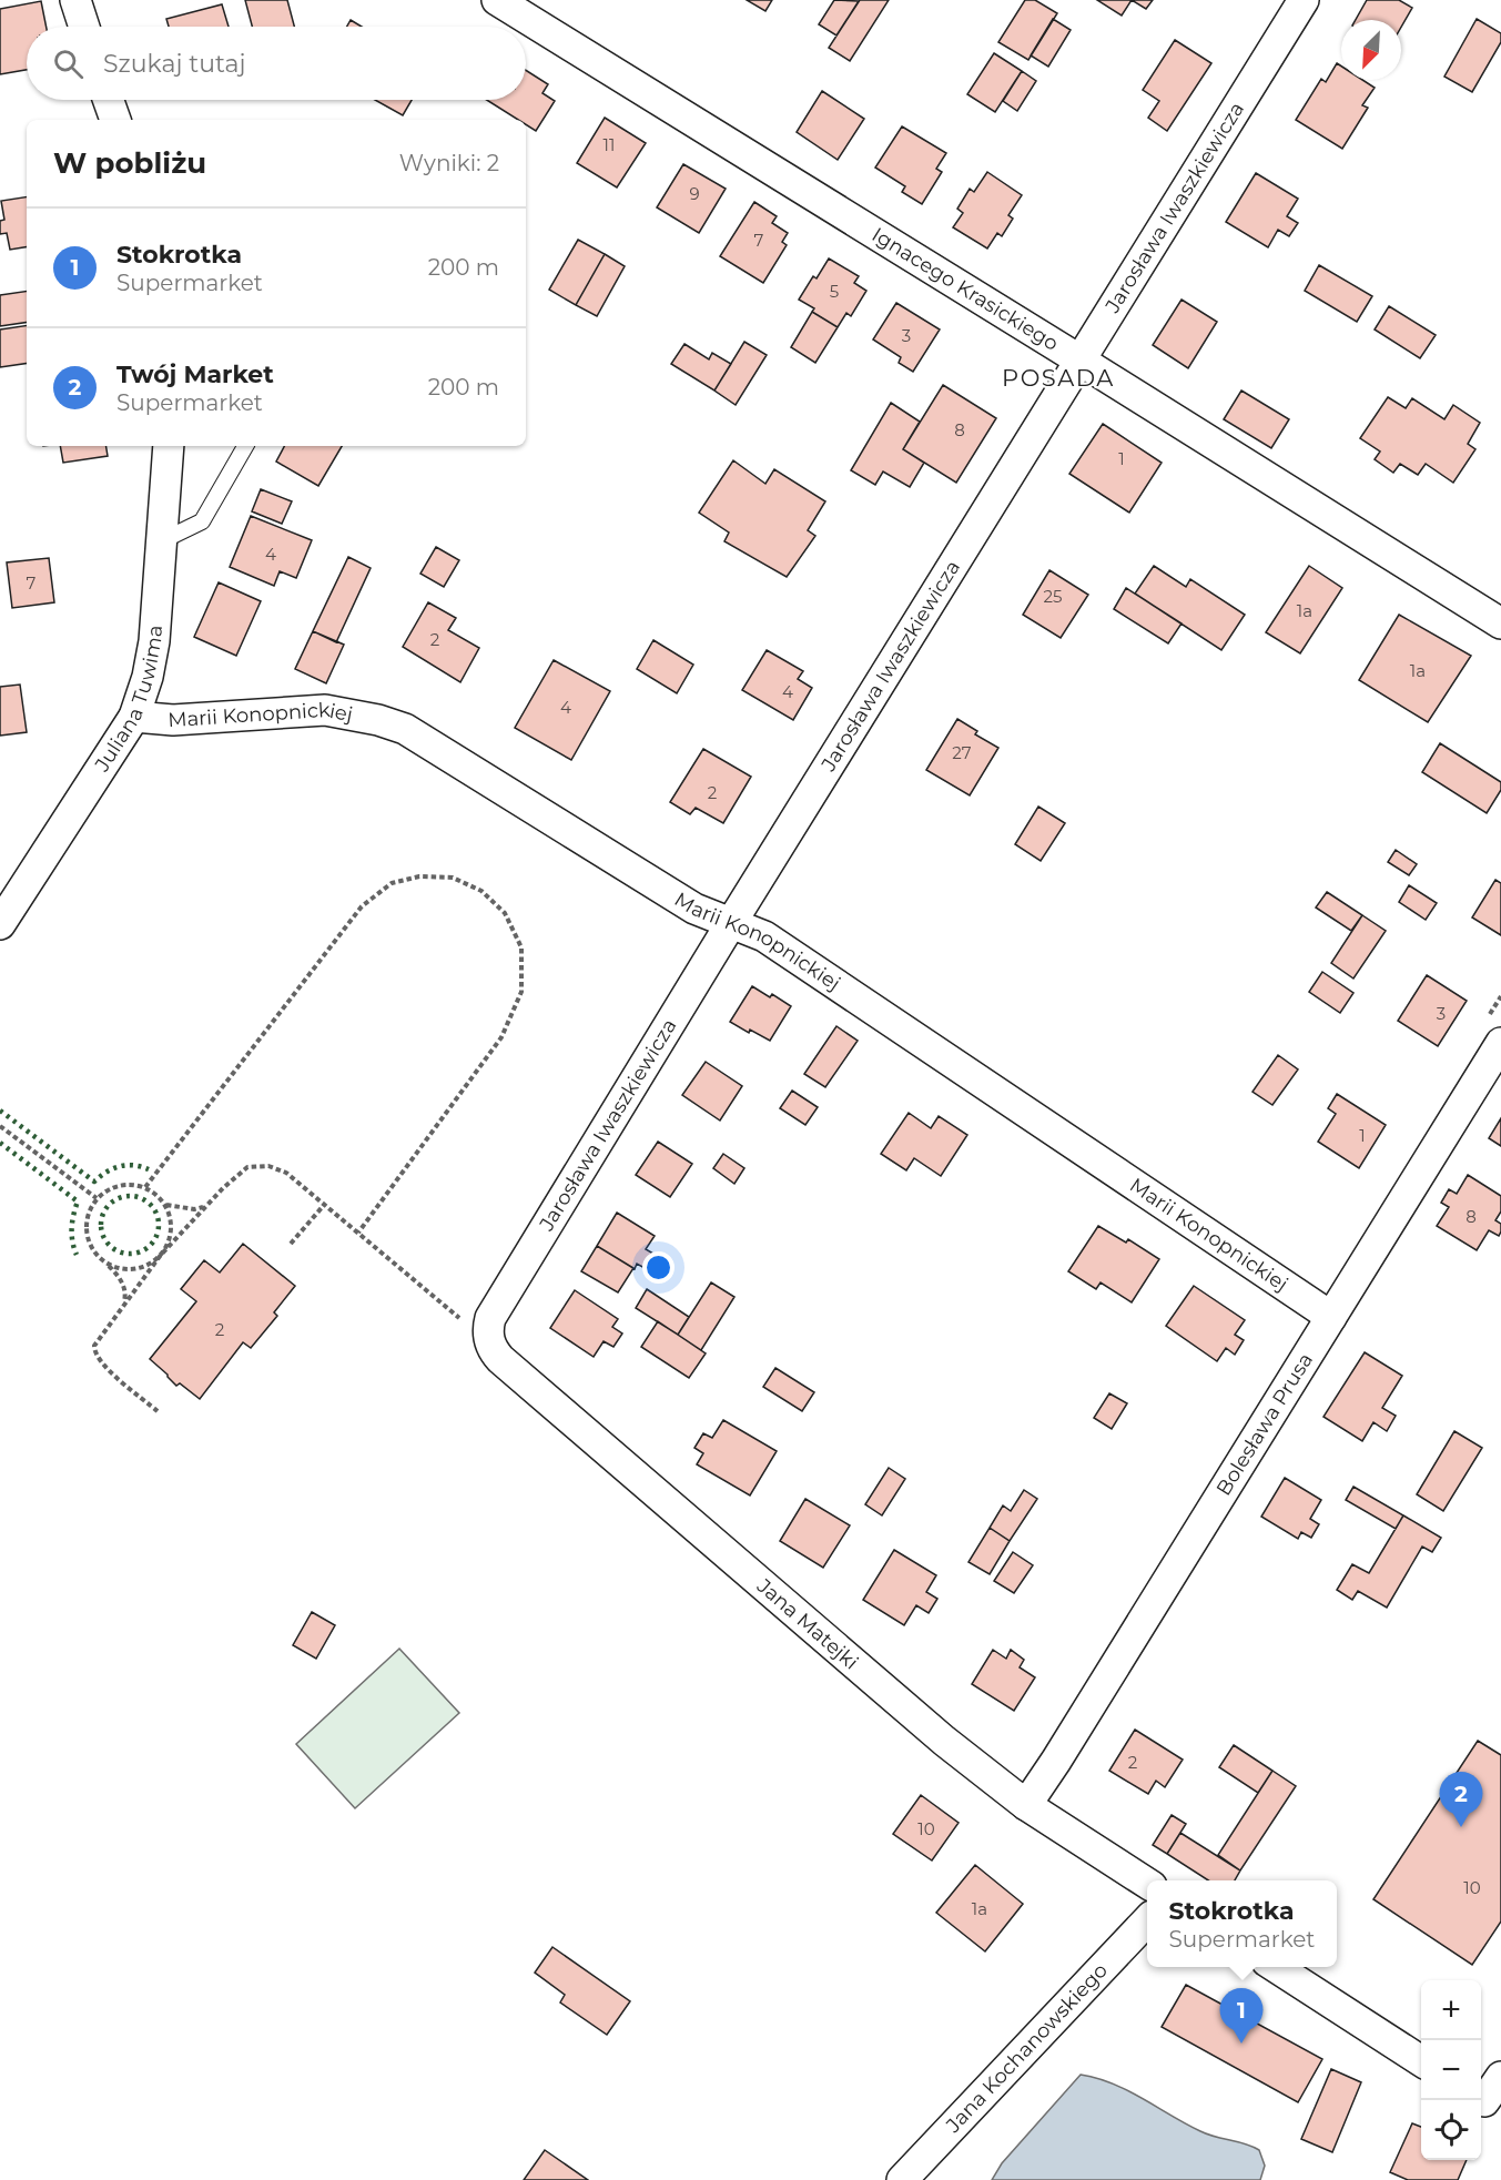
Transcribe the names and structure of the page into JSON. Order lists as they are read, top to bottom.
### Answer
{
  "streets": {
    "street": [
      "Jarosława Iwaszkiewicza",
      "Ignacego Krasickiego",
      "Juliana Tuwima",
      "Marii Konopnickiej",
      "Bolesława Prusa",
      "Jana Matejki",
      "Jana Kochanowskiego"
    ]
  },
  "crossings": [
    ["Jarosława Iwaszkiewicza", "Ignacego Krasickiego"],
    ["Jarosława Iwaszkiewicza", "Marii Konopnickiej"],
    ["Jarosława Iwaszkiewicza", "Jana Matejki"],
    ["Juliana Tuwima", "Marii Konopnickiej"],
    ["Marii Konopnickiej", "Bolesława Prusa"],
    ["Bolesława Prusa", "Jana Matejki"]
  ],
  "districts": ["POSADA"],
  "house_numbers": [
    "11",
    "9",
    "7",
    "5",
    "3",
    "8",
    "1",
    "4",
    "7",
    "25",
    "1a",
    "2",
    "1a",
    "4",
    "4",
    "27",
    "2",
    "3",
    "1",
    "8",
    "2",
    "2",
    "10",
    "10",
    "1a"
  ],
  "north": "bottom left",
  "page": {
    "search": "Szukaj tutaj",
    "heading": ["W pobliżu", "Wyniki: 2"],
    "list": [
      {
        "mark": "1",
        "name": "Stokrotka",
        "note": "Supermarket",
        "value": "200 m"
      },
      {
        "mark": "2",
        "name": "Twój Market",
        "note": "Supermarket",
        "value": "200 m"
      }
    ],
    "pins": ["2", "1"],
    "popup": ["Stokrotka", "Supermarket"],
    "map_buttons": ["+", "−"]
  }
}
